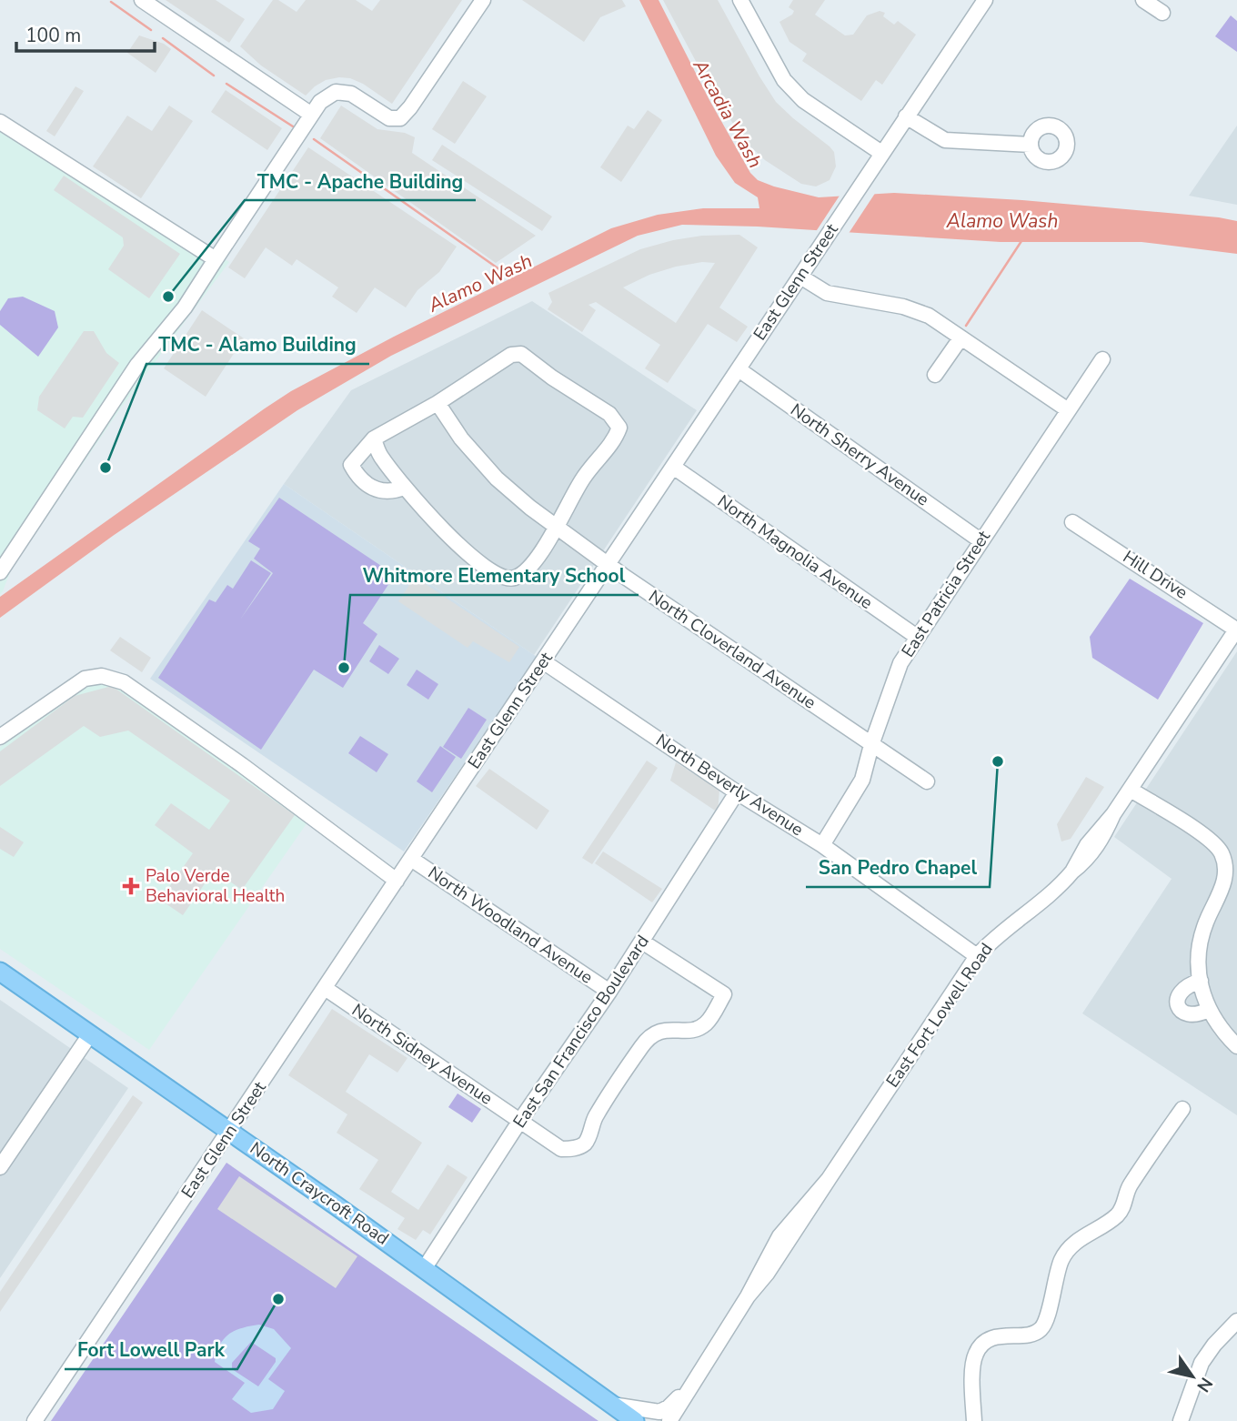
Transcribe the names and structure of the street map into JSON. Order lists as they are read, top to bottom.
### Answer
{
  "streets": {
    "main road": ["North Craycroft Road"],
    "street": [
      "East Glenn Street",
      "North Sherry Avenue",
      "North Magnolia Avenue",
      "Hill Drive",
      "East Patricia Street",
      "North Cloverland Avenue",
      "North Beverly Avenue",
      "North Woodland Avenue",
      "East Fort Lowell Road",
      "East San Francisco Boulevard",
      "North Sidney Avenue"
    ]
  },
  "crossings": [
    ["East Glenn Street", "North Sherry Avenue"],
    ["East Glenn Street", "North Magnolia Avenue"],
    ["East Glenn Street", "North Cloverland Avenue"],
    ["East Glenn Street", "North Beverly Avenue"],
    ["East Glenn Street", "North Woodland Avenue"],
    ["East Glenn Street", "North Sidney Avenue"],
    ["East Glenn Street", "North Craycroft Road"],
    ["North Sherry Avenue", "East Patricia Street"],
    ["North Magnolia Avenue", "East Patricia Street"],
    ["Hill Drive", "East Fort Lowell Road"],
    ["East Patricia Street", "North Cloverland Avenue"],
    ["East Patricia Street", "North Beverly Avenue"],
    ["North Beverly Avenue", "East Fort Lowell Road"],
    ["North Beverly Avenue", "East San Francisco Boulevard"],
    ["North Woodland Avenue", "East San Francisco Boulevard"],
    ["East San Francisco Boulevard", "North Sidney Avenue"],
    ["East San Francisco Boulevard", "North Craycroft Road"]
  ],
  "water": ["Arcadia Wash", "Alamo Wash"],
  "places": {
    "other": [
      "TMC - Apache Building",
      "TMC - Alamo Building",
      "Whitmore Elementary School",
      "San Pedro Chapel",
      "Fort Lowell Park"
    ],
    "health": ["Palo Verde Behavioral Health"]
  },
  "scale_bar": "100 m",
  "north": "bottom right"
}
